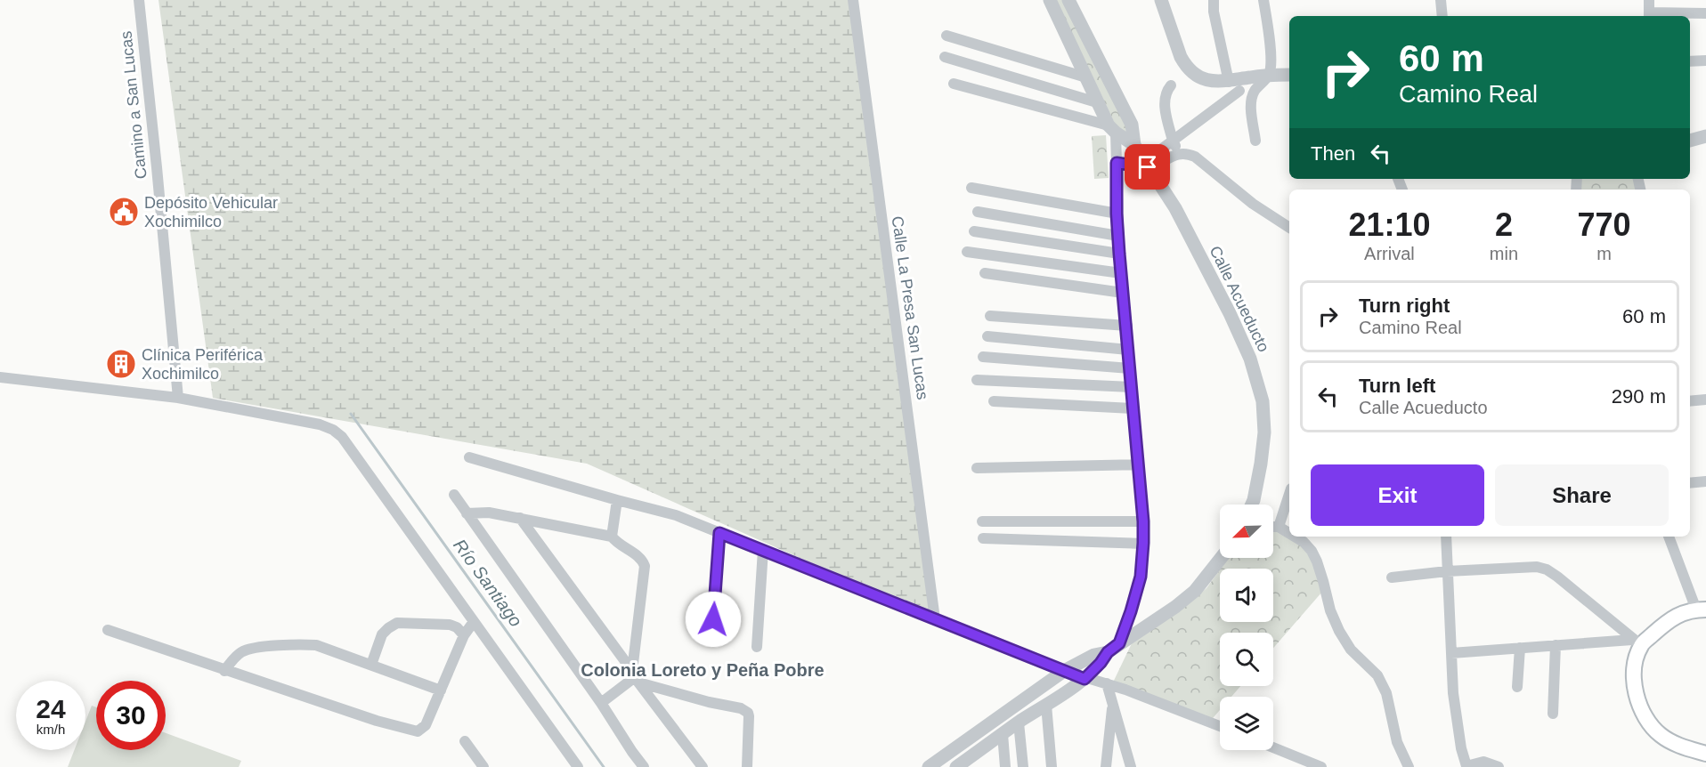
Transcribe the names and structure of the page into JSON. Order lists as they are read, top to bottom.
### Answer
{
  "streets": {
    "street": ["Camino a San Lucas", "Calle Acueducto", "Calle La Presa San Lucas"]
  },
  "districts": ["Colonia Loreto y Peña Pobre"],
  "water": ["Río Santiago"],
  "places": {
    "public building": ["Depósito Vehicular Xochimilco"],
    "building": ["Clínica Periférica Xochimilco"]
  },
  "north": "bottom left",
  "page": {
    "turn": ["60 m", "Camino Real"],
    "then": "Then",
    "eta": [
      "21:10",
      "Arrival",
      "2",
      "min",
      "770",
      "m"
    ],
    "list": [
      {
        "name": "Turn right",
        "note": "Camino Real",
        "value": "60 m"
      },
      {
        "name": "Turn left",
        "note": "Calle Acueducto",
        "value": "290 m"
      }
    ],
    "buttons": ["Exit", "Share"],
    "speed": "24 km/h",
    "limit": "30"
  }
}
